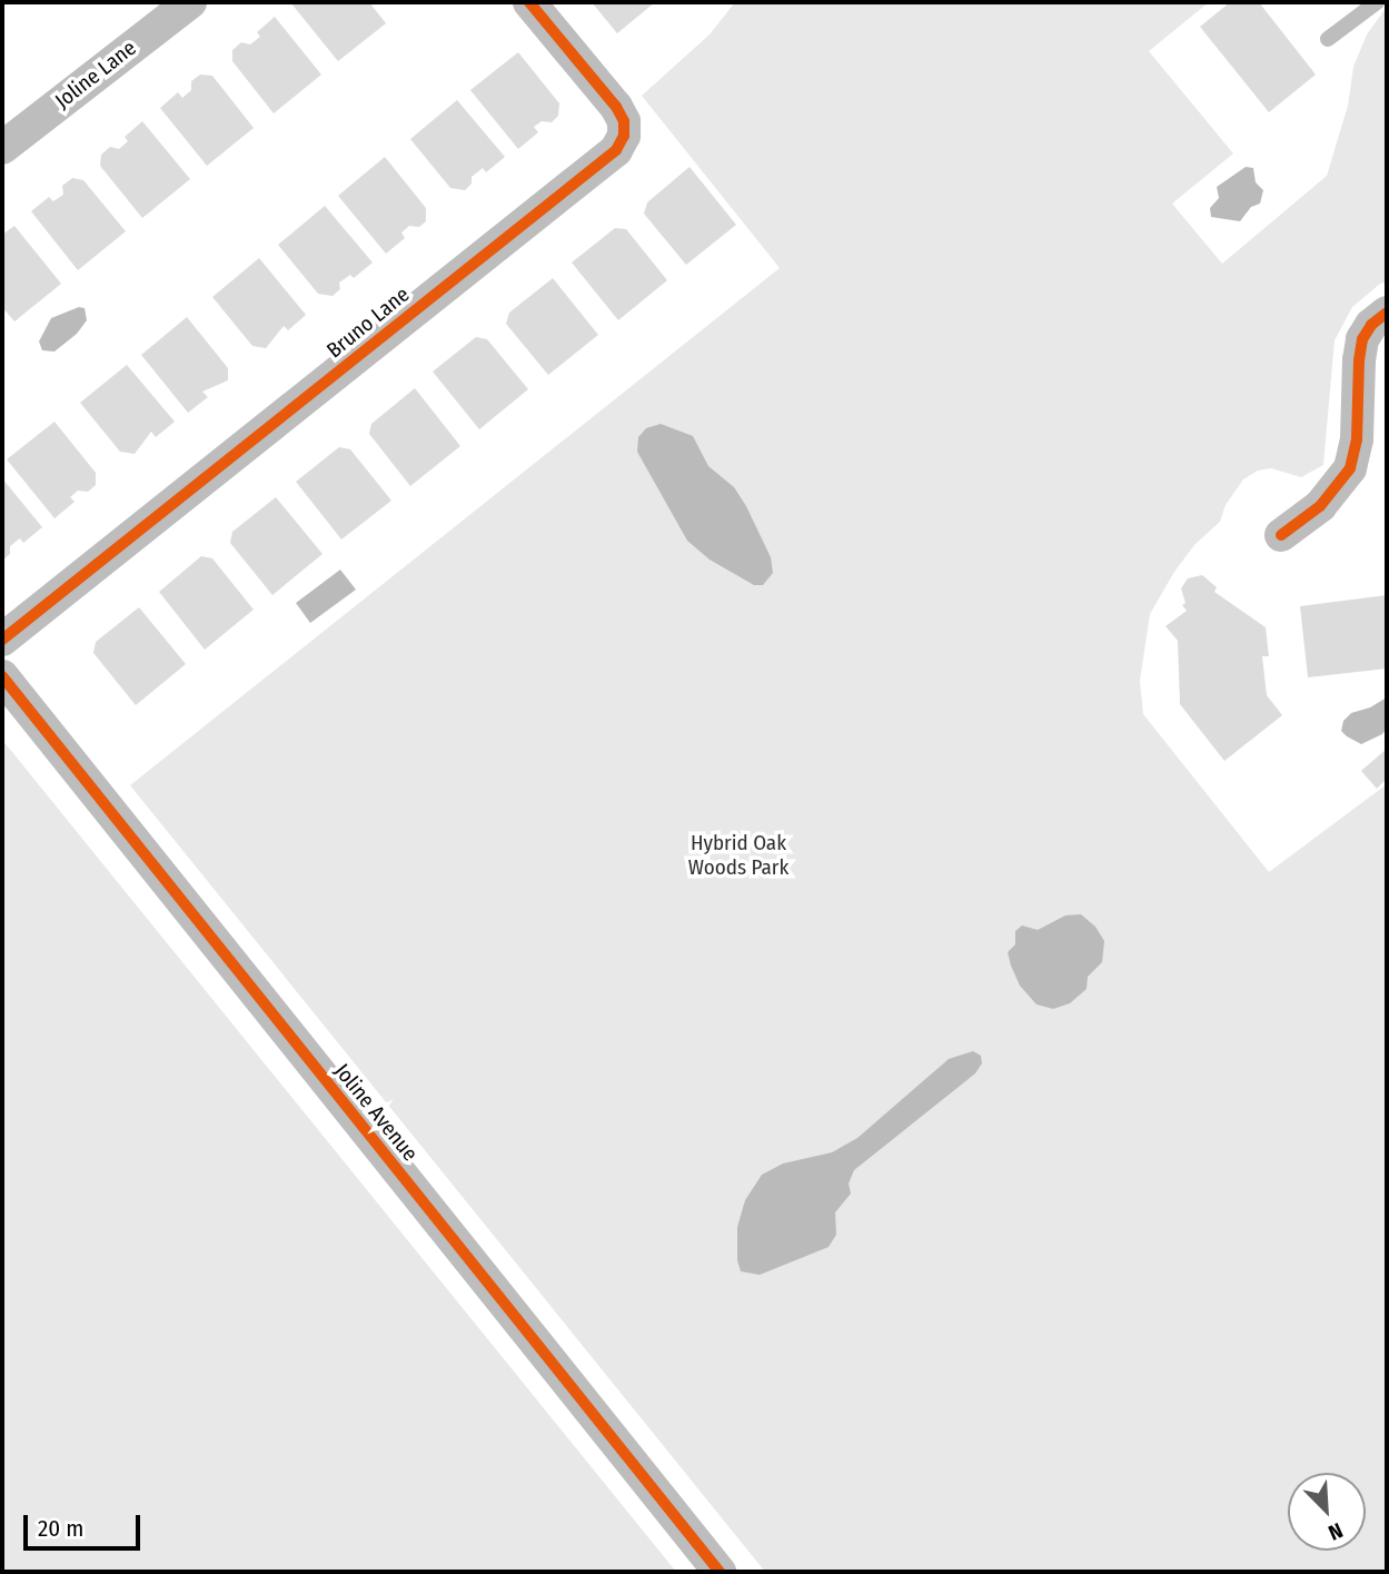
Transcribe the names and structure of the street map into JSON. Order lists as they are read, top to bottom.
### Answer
{
  "streets": {
    "street": ["Joline Lane", "Bruno Lane", "Joline Avenue"]
  },
  "parks": ["Hybrid Oak Woods Park"],
  "scale_bar": "20 m",
  "north": "bottom right"
}
